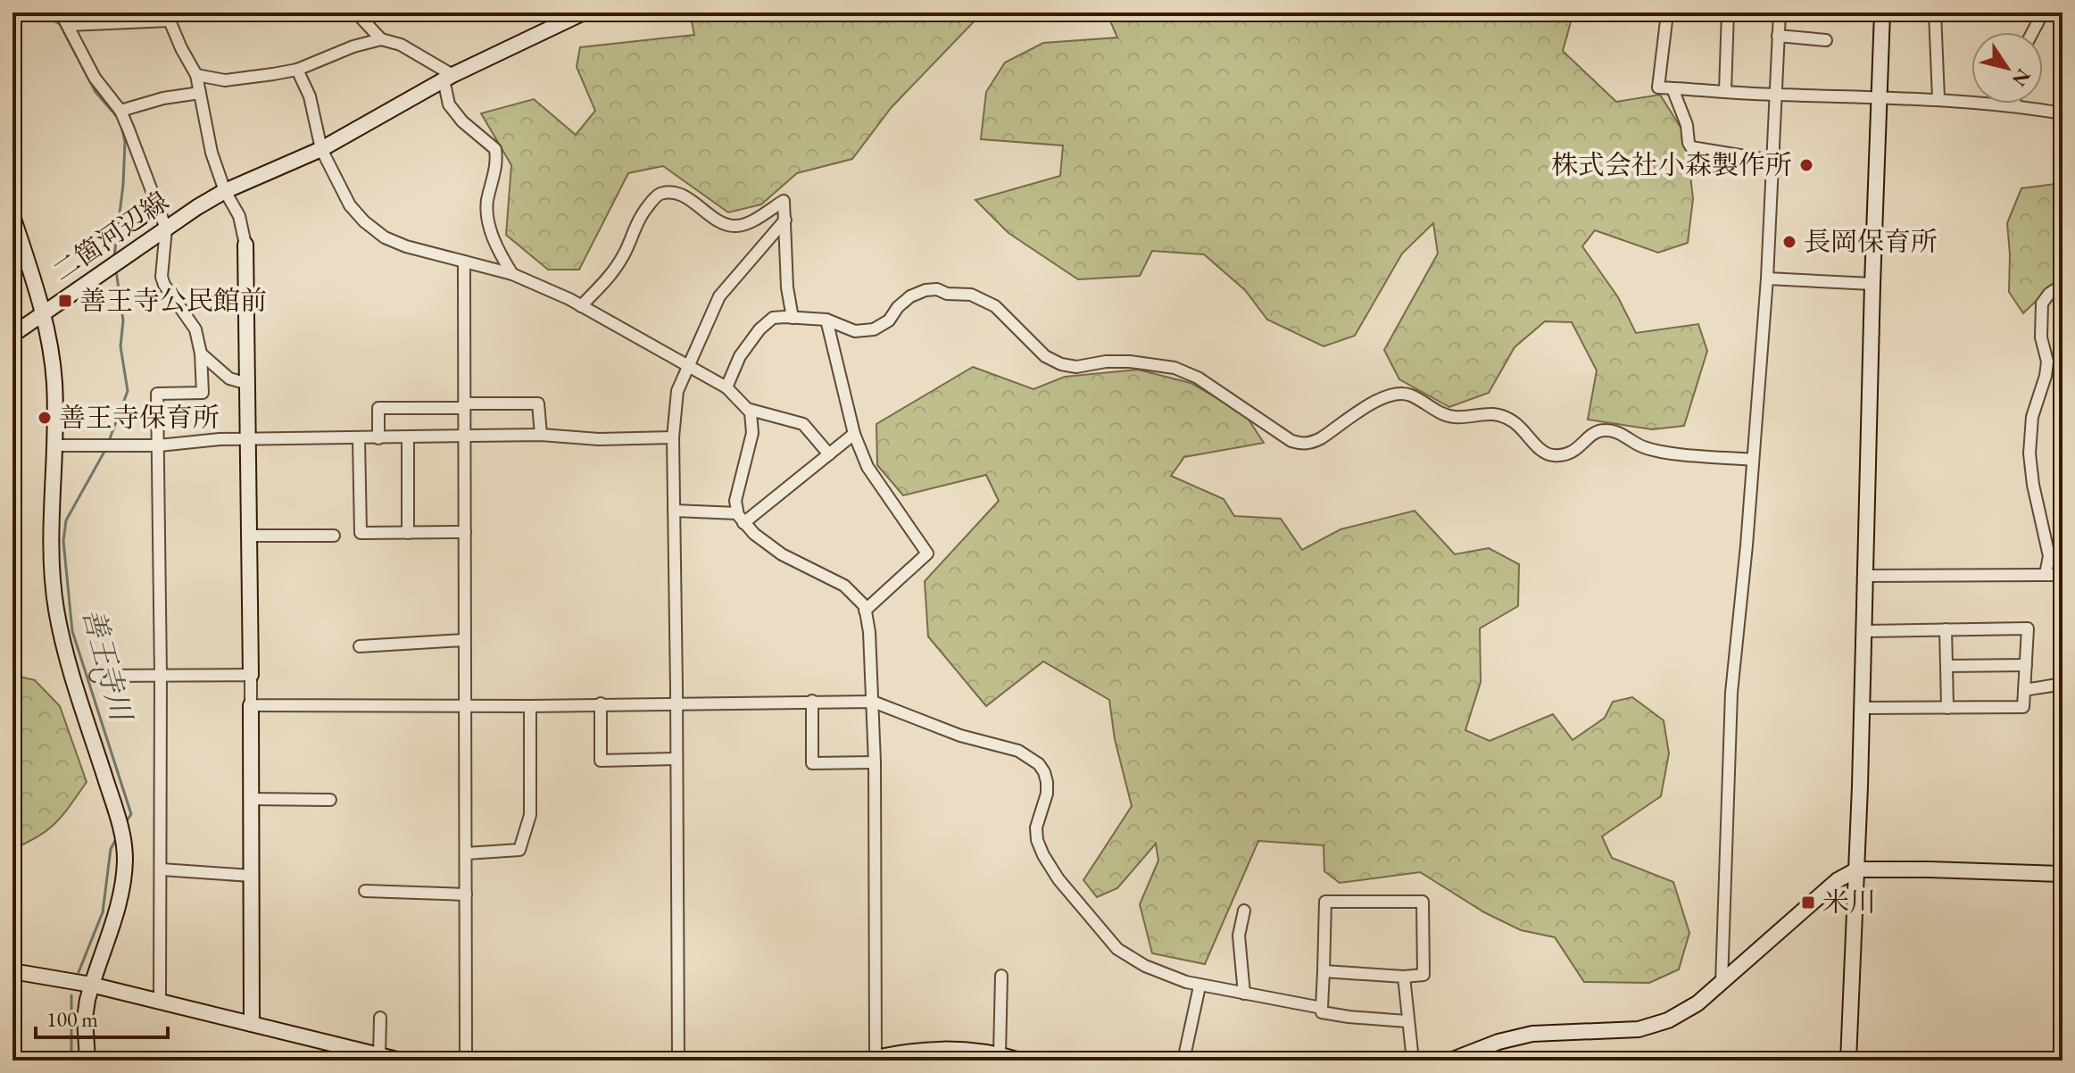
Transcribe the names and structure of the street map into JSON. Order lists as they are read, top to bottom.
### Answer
{
  "streets": {
    "street": ["二箇河辺線"]
  },
  "water": ["善王寺川"],
  "places": {
    "other": ["株式会社小森製作所", "長岡保育所", "善王寺保育所"],
    "transit": ["善王寺公民館前", "米川"]
  },
  "scale_bar": "100 m",
  "north": "bottom right"
}
